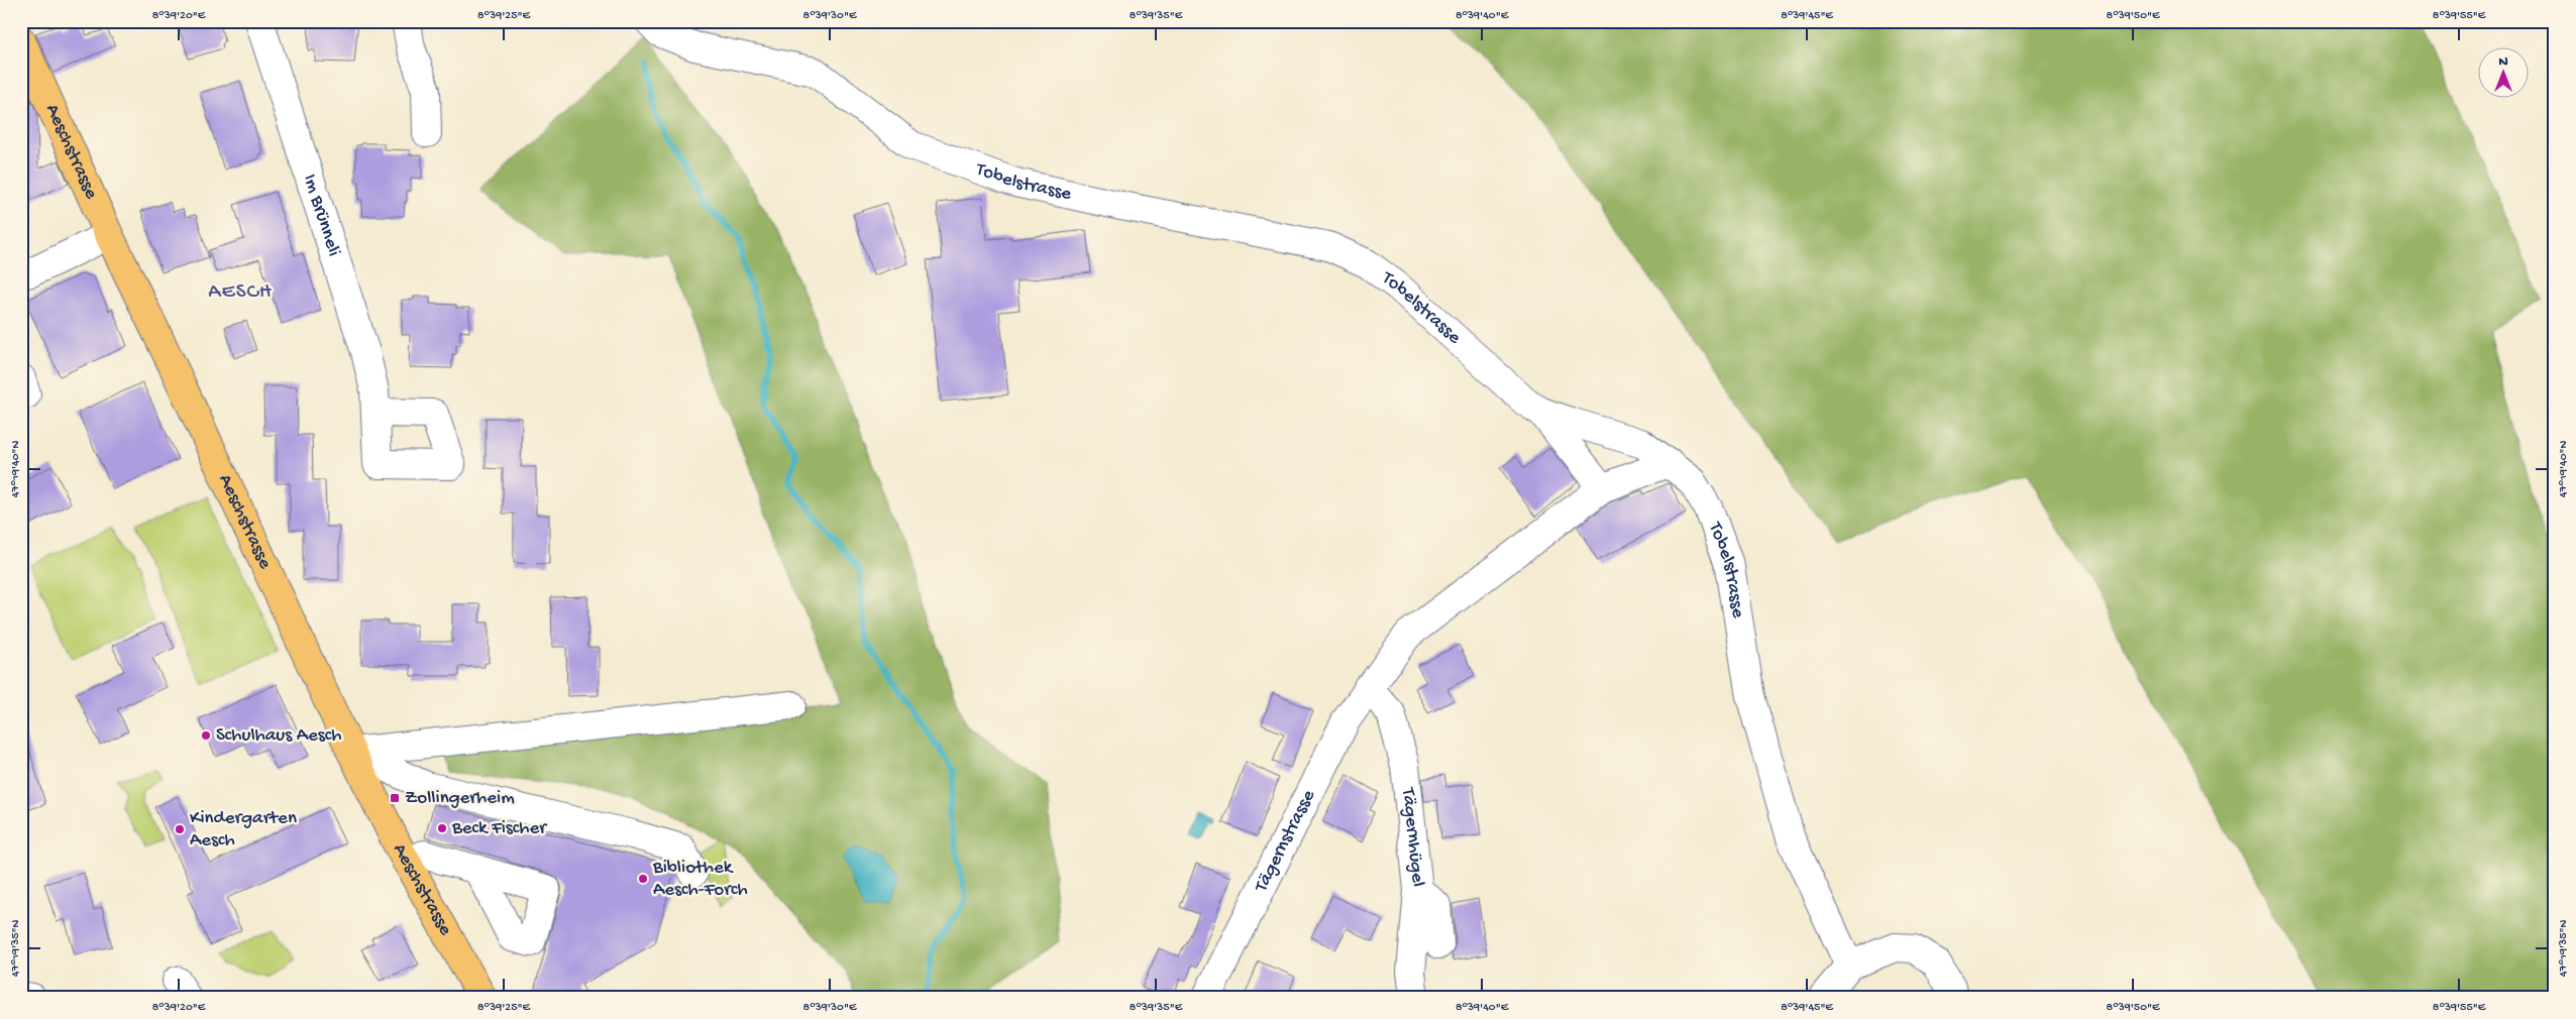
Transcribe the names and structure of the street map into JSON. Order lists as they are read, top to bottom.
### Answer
{
  "streets": {
    "main road": ["Aeschstrasse"],
    "street": [
      "Tobelstrasse",
      "Im Brünneli",
      "Tägernhügel",
      "Tägernstrasse"
    ]
  },
  "crossings": [
    ["Tobelstrasse", "Tägernstrasse"],
    ["Tägernhügel", "Tägernstrasse"]
  ],
  "districts": ["AESCH"],
  "places": {
    "other": [
      "Schulhaus Aesch",
      "Beck Fischer",
      "Kindergarten Aesch",
      "Bibliothek Aesch-Forch"
    ],
    "transit": ["Zollingerheim"]
  },
  "north": "top",
  "coordinates": [
    "8°39'20\"E",
    "8°39'25\"E",
    "8°39'30\"E",
    "8°39'35\"E",
    "8°39'40\"E",
    "8°39'45\"E",
    "8°39'50\"E",
    "8°39'55\"E",
    "47°19'40\"N",
    "47°19'35\"N"
  ]
}
